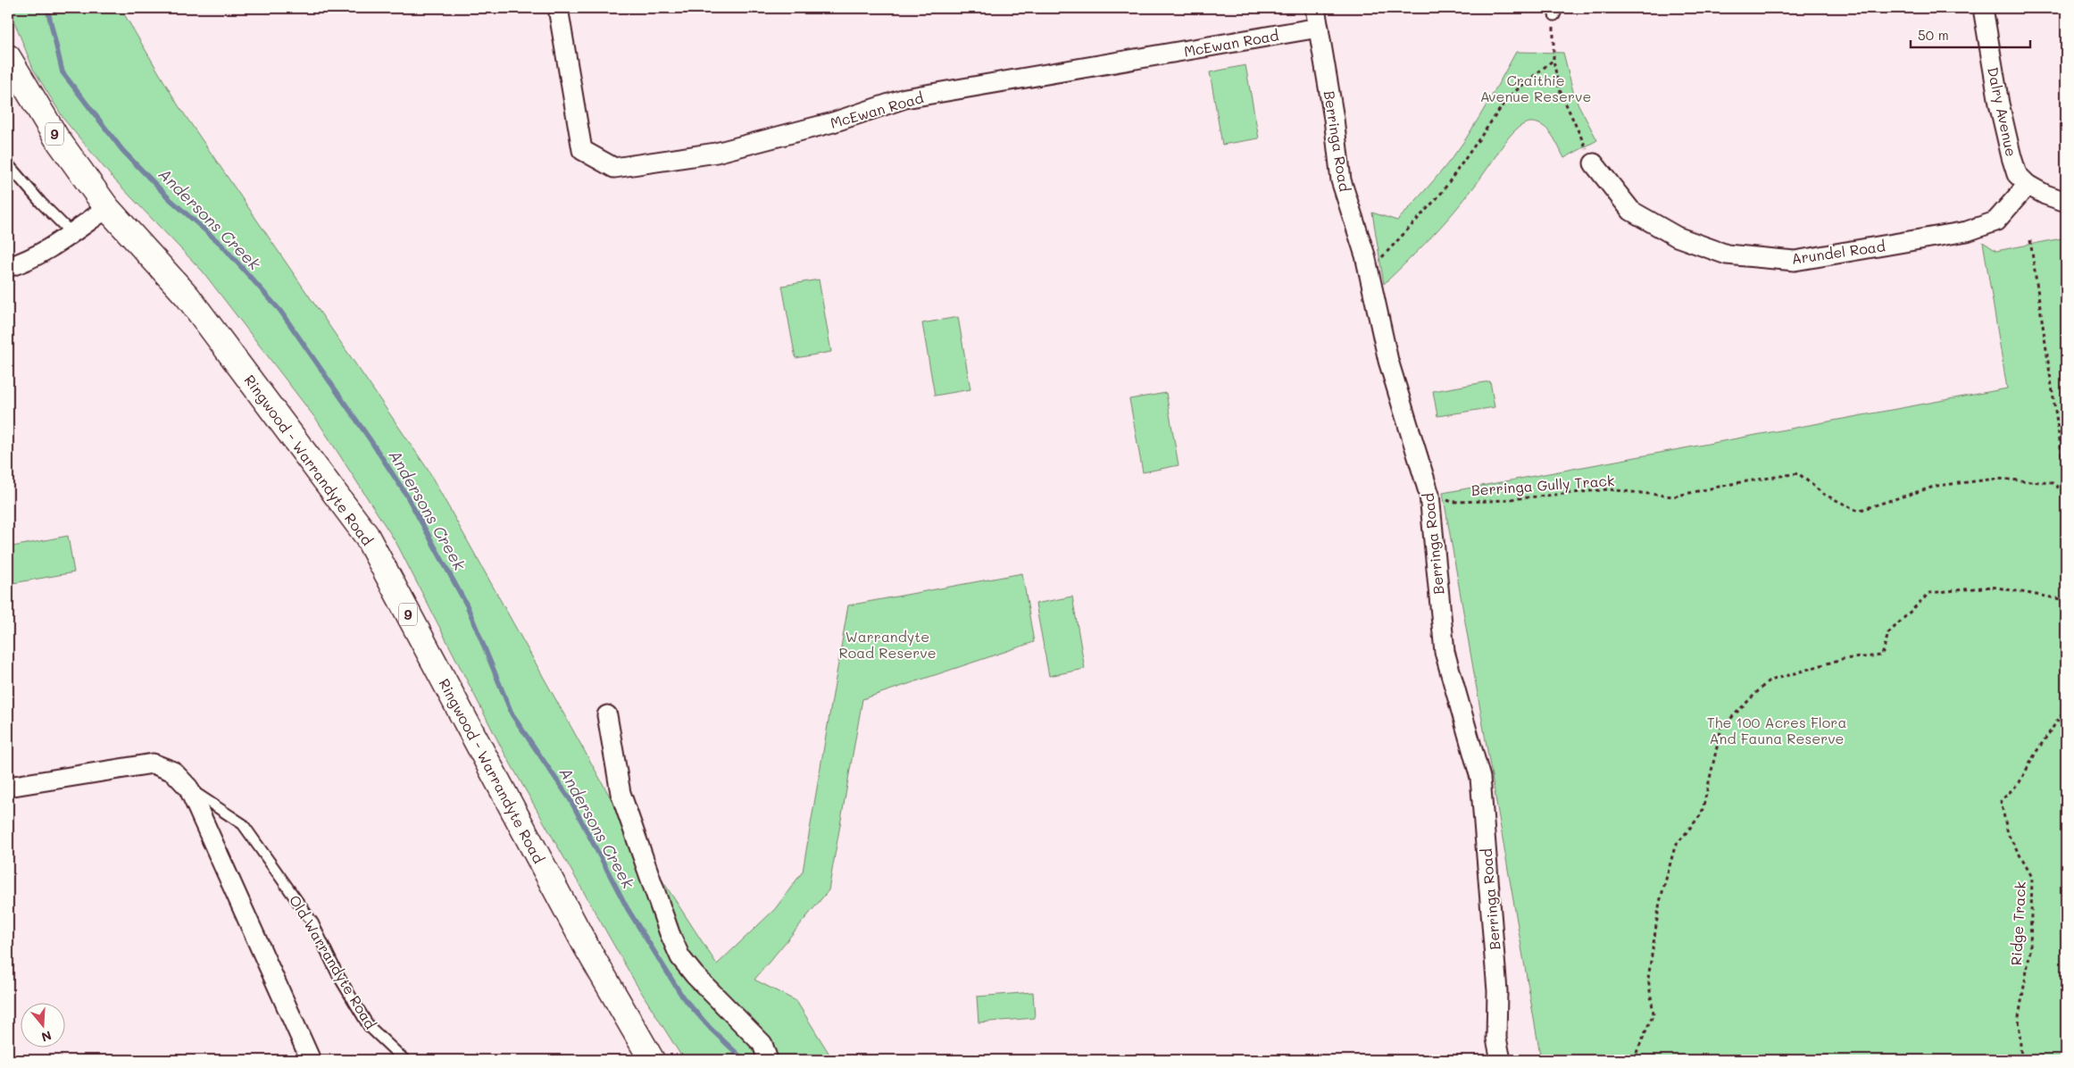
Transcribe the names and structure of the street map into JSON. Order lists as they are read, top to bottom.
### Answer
{
  "streets": {
    "main road": ["9", "Ringwood - Warrandyte Road"],
    "street": [
      "McEwan Road",
      "Dalry Avenue",
      "Berringa Road",
      "Arundel Road",
      "Old Warrandyte Road"
    ],
    "path": ["Berringa Gully Track", "Ridge Track"]
  },
  "crossings": [
    ["McEwan Road", "Berringa Road"],
    ["Dalry Avenue", "Arundel Road"],
    ["Berringa Road", "Berringa Gully Track"]
  ],
  "water": ["Andersons Creek"],
  "parks": ["Craithie Avenue Reserve", "Warrandyte Road Reserve", "The 100 Acres Flora And Fauna Reserve"],
  "scale_bar": "50 m",
  "north": "bottom"
}
